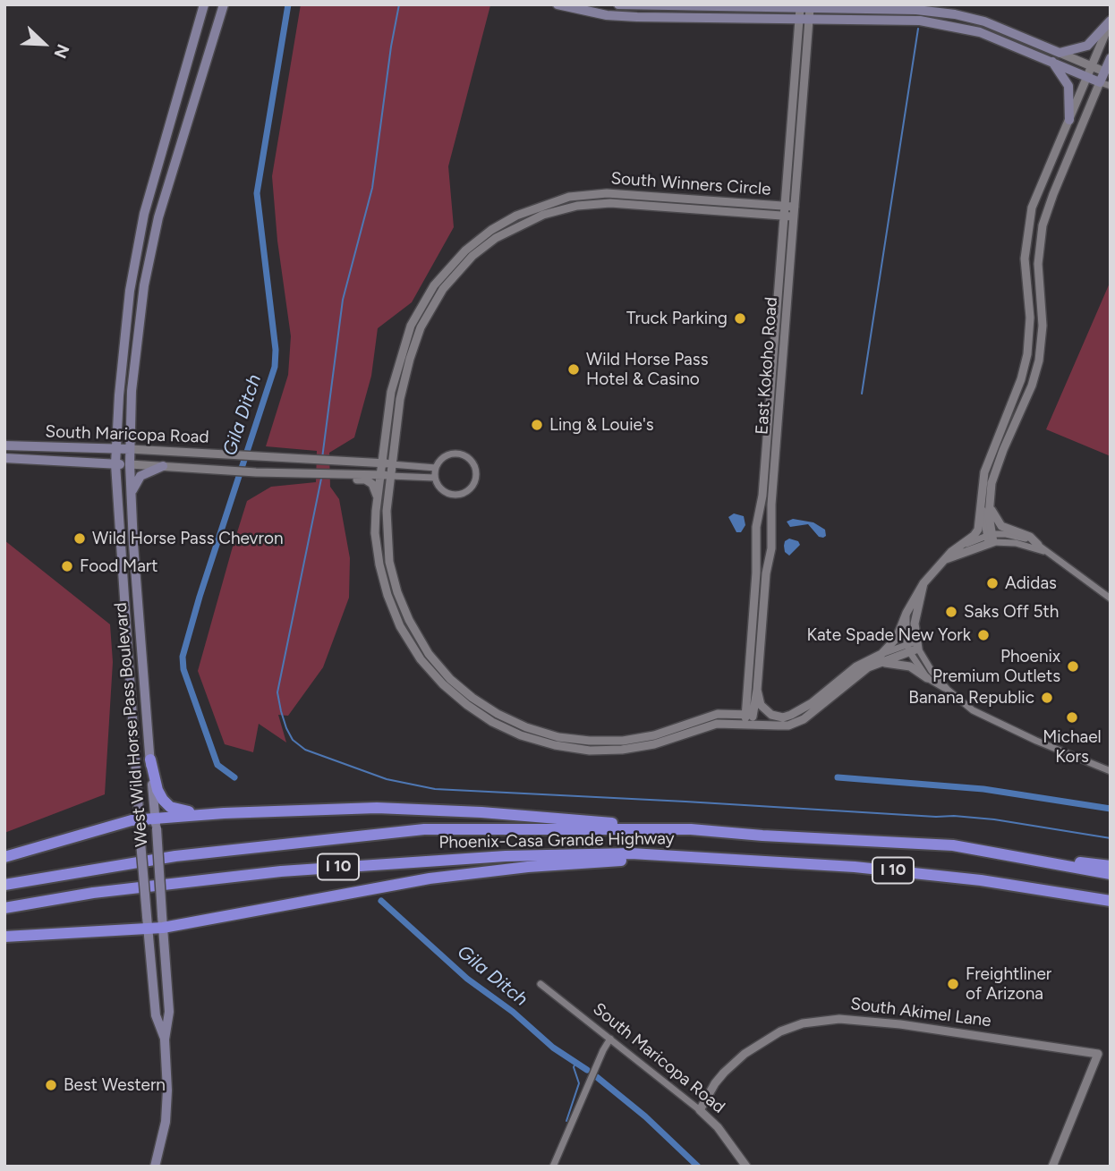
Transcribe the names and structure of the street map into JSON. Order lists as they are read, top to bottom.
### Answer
{
  "streets": {
    "highway": ["Phoenix-Casa Grande Highway", "I 10"],
    "main road": ["South Maricopa Road", "West Wild Horse Pass Boulevard"],
    "street": ["South Winners Circle", "East Kokoho Road", "South Akimel Lane"]
  },
  "crossings": [
    ["South Winners Circle", "East Kokoho Road"],
    ["South Winners Circle", "South Maricopa Road"],
    ["South Maricopa Road", "West Wild Horse Pass Boulevard"],
    ["South Maricopa Road", "South Akimel Lane"],
    ["Phoenix-Casa Grande Highway", "I 10"]
  ],
  "water": ["Gila Ditch"],
  "places": [
    "Truck Parking",
    "Wild Horse Pass Hotel & Casino",
    "Ling & Louie's",
    "Wild Horse Pass Chevron",
    "Food Mart",
    "Adidas",
    "Saks Off 5th",
    "Kate Spade New York",
    "Phoenix Premium Outlets",
    "Banana Republic",
    "Michael Kors",
    "Freightliner of Arizona",
    "Best Western"
  ],
  "north": "bottom right"
}
